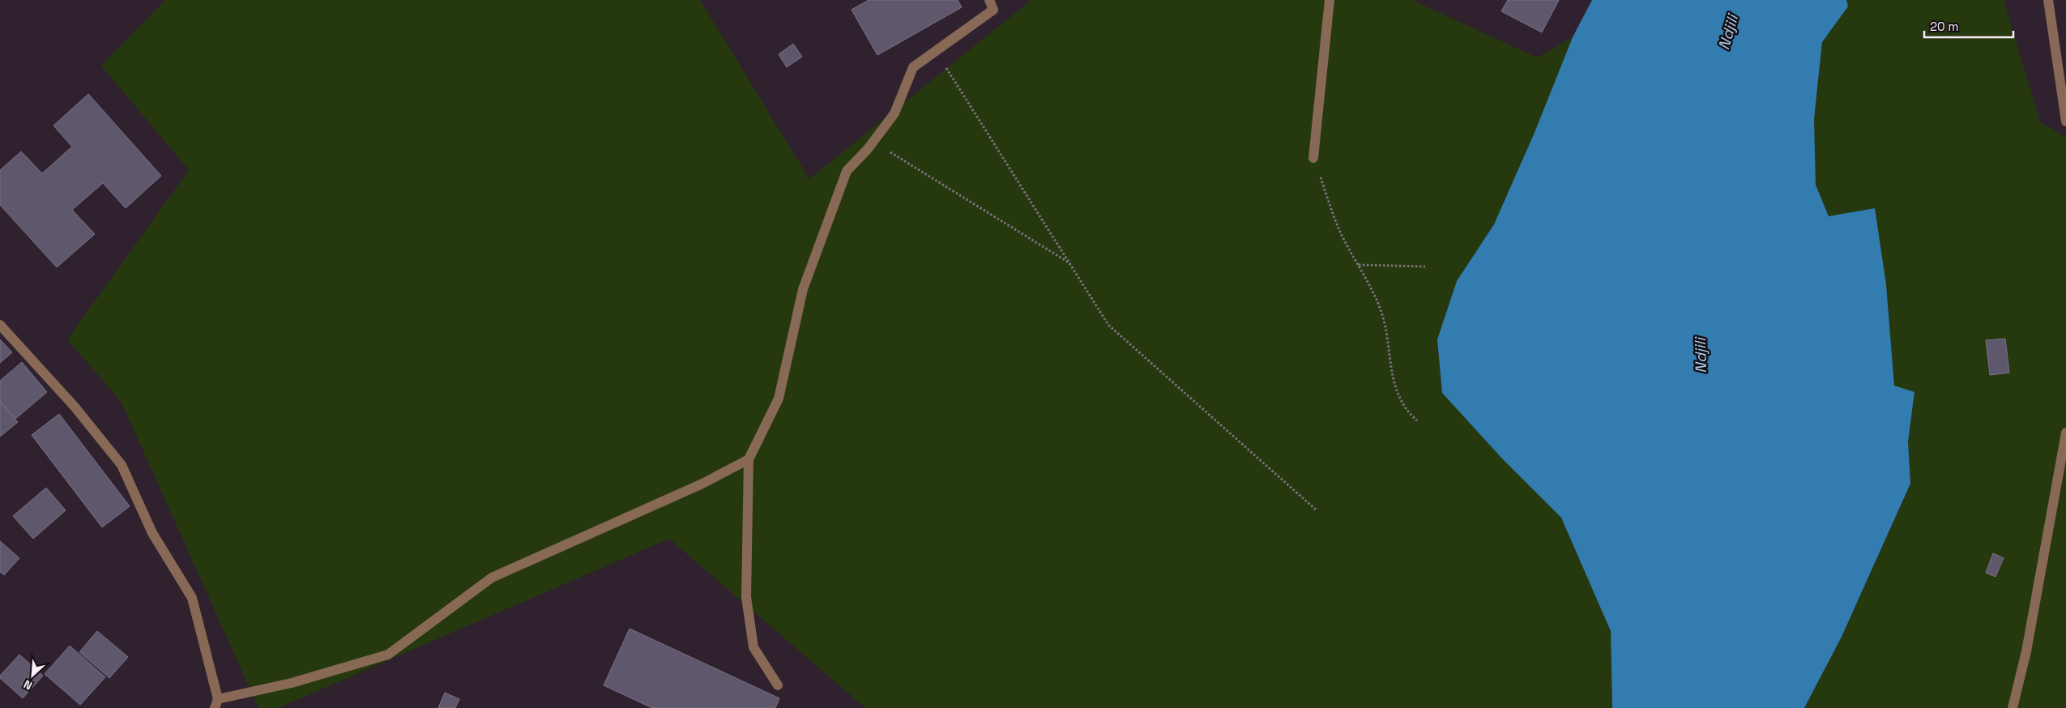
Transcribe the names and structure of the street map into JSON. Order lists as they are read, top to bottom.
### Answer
{
  "water": ["Ndjili"],
  "scale_bar": "20 m",
  "north": "bottom left"
}
